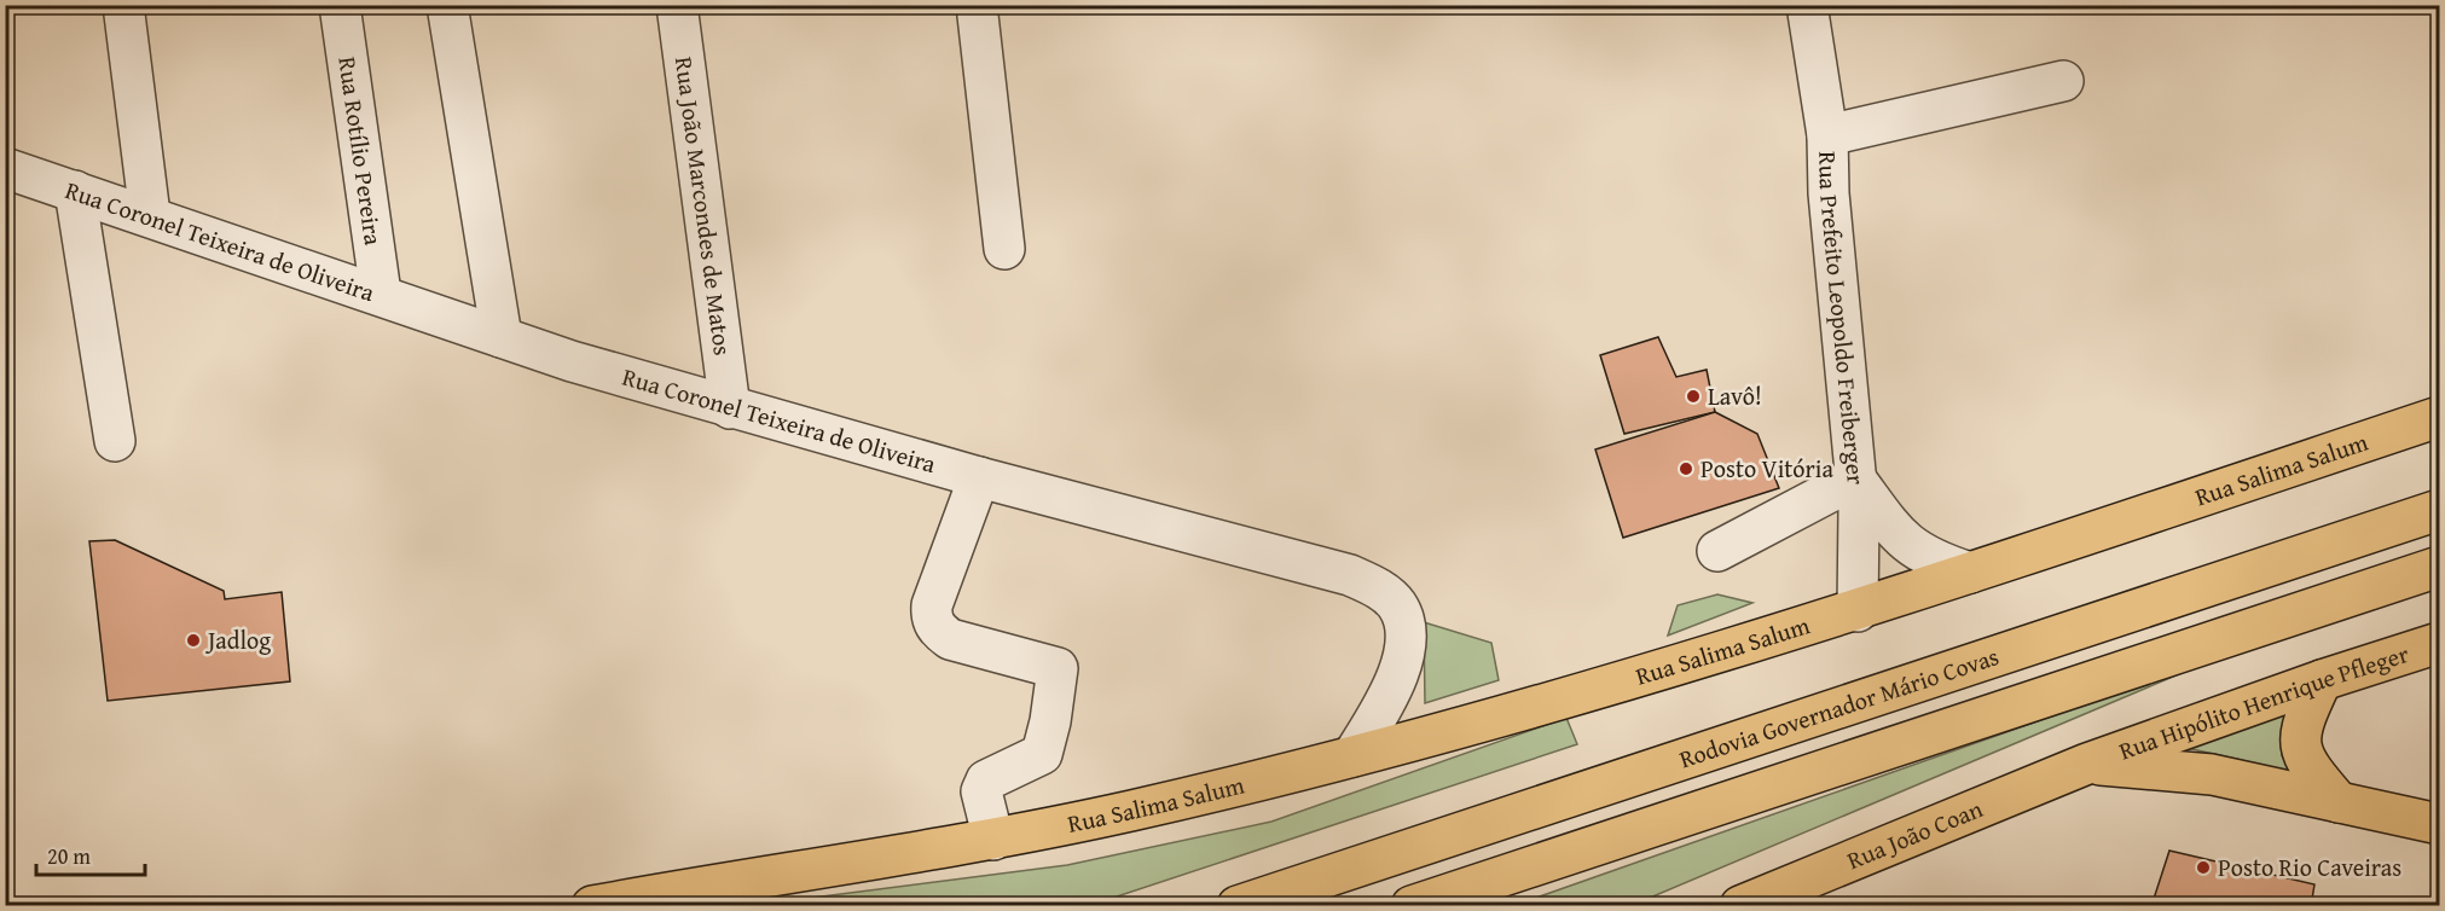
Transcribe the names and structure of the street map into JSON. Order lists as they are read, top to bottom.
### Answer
{
  "streets": {
    "main road": [
      "Rua Salima Salum",
      "Rua Hipólito Henrique Pfleger",
      "Rodovia Governador Mário Covas",
      "Rua João Coan"
    ],
    "street": [
      "Rua Rotílio Pereira",
      "Rua João Marcondes de Matos",
      "Rua Coronel Teixeira de Oliveira",
      "Rua Prefeito Leopoldo Freiberger"
    ]
  },
  "crossings": [
    ["Rua Rotílio Pereira", "Rua Coronel Teixeira de Oliveira"],
    ["Rua João Marcondes de Matos", "Rua Coronel Teixeira de Oliveira"],
    ["Rua Coronel Teixeira de Oliveira", "Rua Salima Salum"],
    ["Rua Prefeito Leopoldo Freiberger", "Rua Salima Salum"],
    ["Rua Hipólito Henrique Pfleger", "Rua João Coan"]
  ],
  "places": [
    "Lavô!",
    "Posto Vitória",
    "Jadlog",
    "Posto Rio Caveiras"
  ],
  "scale_bar": "20 m"
}
